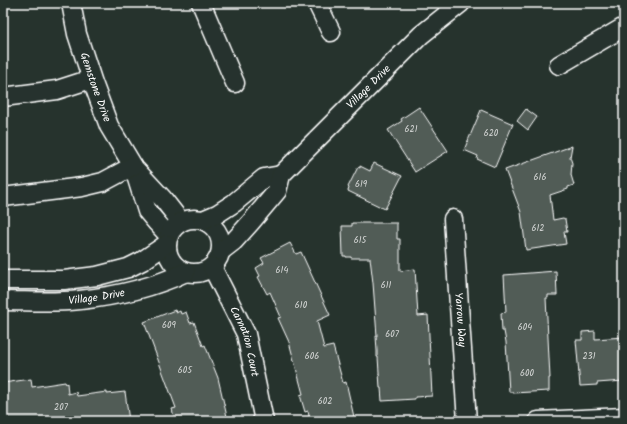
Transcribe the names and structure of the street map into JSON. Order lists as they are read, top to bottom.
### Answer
{
  "streets": {
    "street": [
      "Gemstone Drive",
      "Village Drive",
      "Yarrow Way",
      "Carnation Court"
    ]
  },
  "crossings": [
    ["Gemstone Drive", "Village Drive"],
    ["Gemstone Drive", "Carnation Court"],
    ["Village Drive", "Carnation Court"]
  ],
  "house_numbers": [
    "621",
    "620",
    "616",
    "619",
    "612",
    "615",
    "614",
    "611",
    "610",
    "609",
    "604",
    "607",
    "606",
    "231",
    "605",
    "600",
    "602",
    "207"
  ]
}
